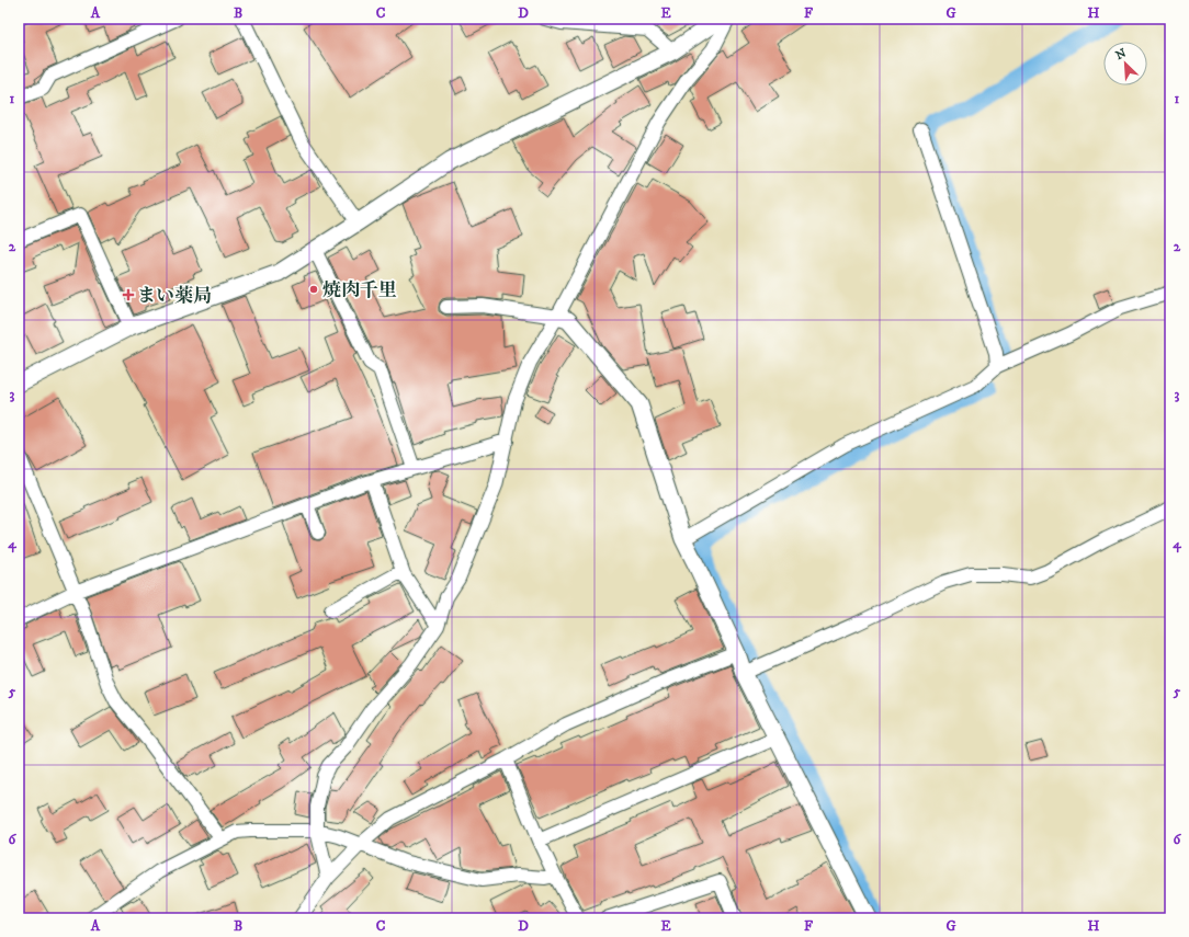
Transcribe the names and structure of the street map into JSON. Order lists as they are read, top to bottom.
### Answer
{
  "places": {
    "other": ["焼肉千里"],
    "health": ["まい薬局"]
  },
  "north": "top left",
  "grid": {
    "columns": [
      "A",
      "B",
      "C",
      "D",
      "E",
      "F",
      "G",
      "H"
    ],
    "rows": [
      "1",
      "2",
      "3",
      "4",
      "5",
      "6"
    ]
  }
}
